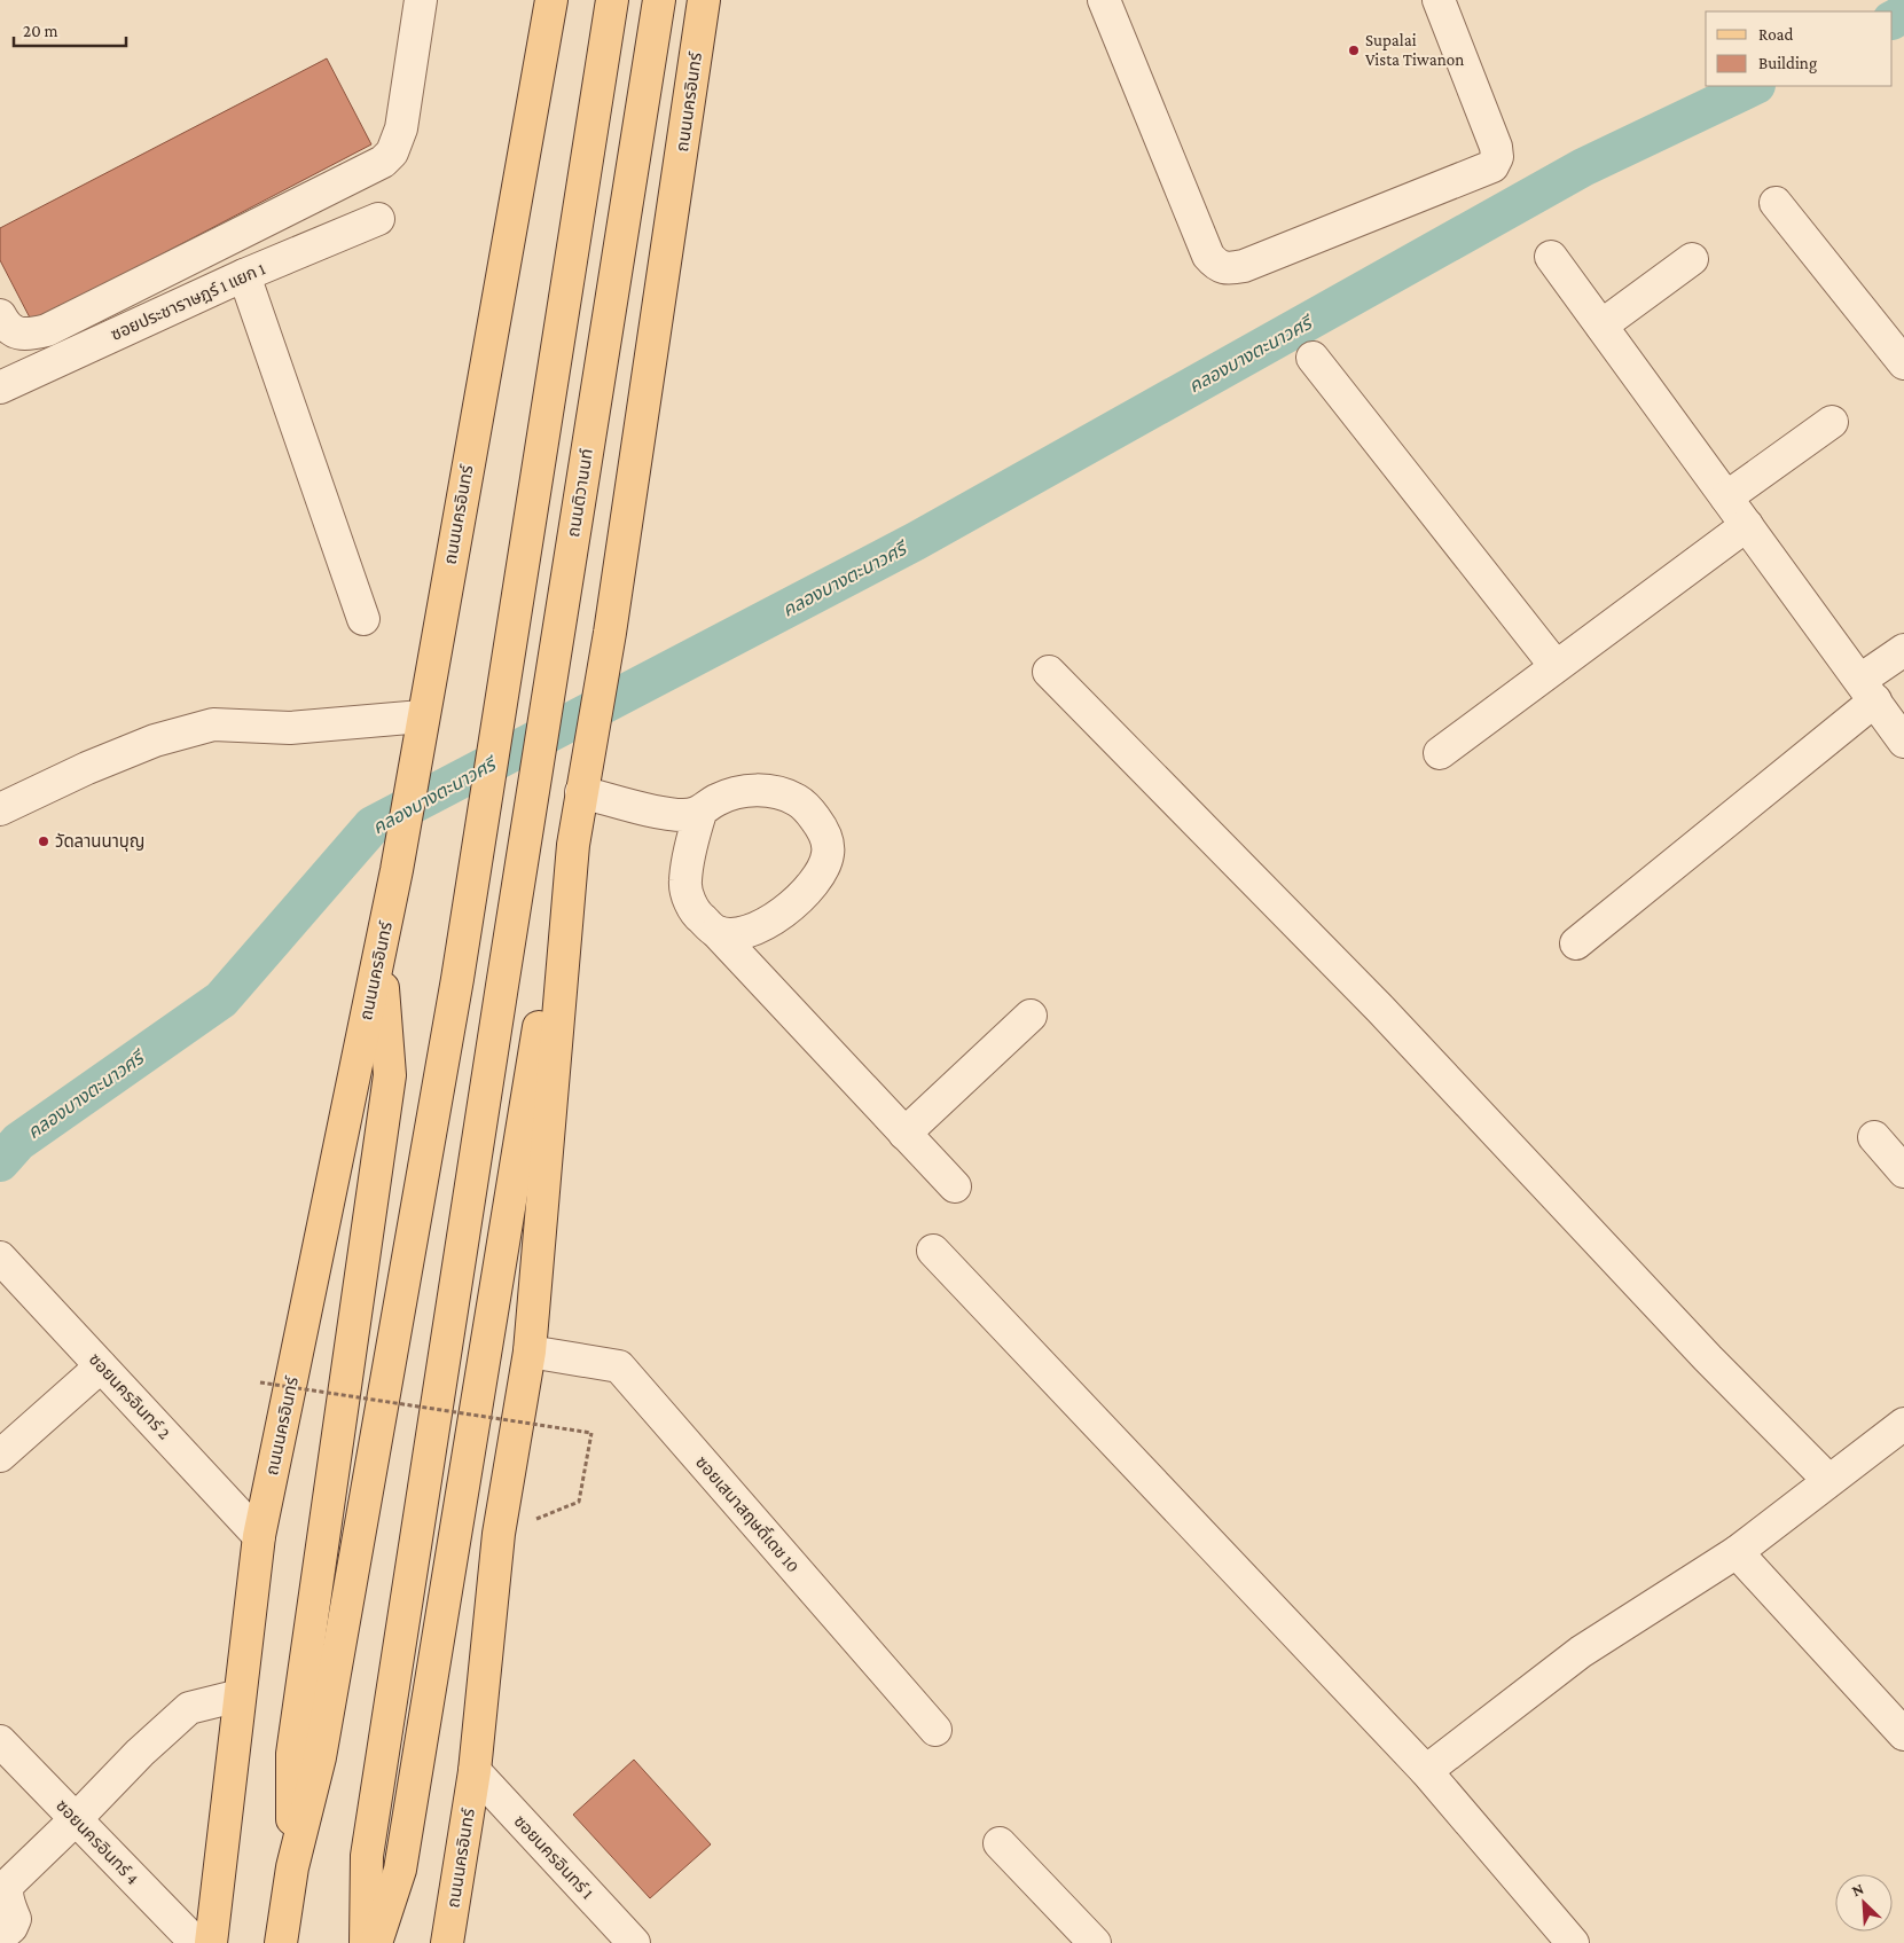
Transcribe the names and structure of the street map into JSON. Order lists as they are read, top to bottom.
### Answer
{
  "streets": {
    "main road": ["ถนนนครอินทร์", "ถนนติวานนท์"],
    "street": [
      "ซอยประชาราษฎร์ 1 แยก 1",
      "ซอยนครอินทร์ 2",
      "ซอยเสนาสฤษดิ์เดช 10",
      "ซอยนครอินทร์ 4",
      "ซอยนครอินทร์ 1"
    ]
  },
  "crossings": [
    ["ถนนนครอินทร์", "ซอยนครอินทร์ 2"],
    ["ถนนนครอินทร์", "ซอยเสนาสฤษดิ์เดช 10"],
    ["ถนนนครอินทร์", "ซอยนครอินทร์ 1"]
  ],
  "water": ["คลองบางตะนาวศรี"],
  "places": ["Supalai Vista Tiwanon", "วัดลานนาบุญ"],
  "legend": ["Road", "Building"],
  "scale_bar": "20 m",
  "north": "top left"
}
